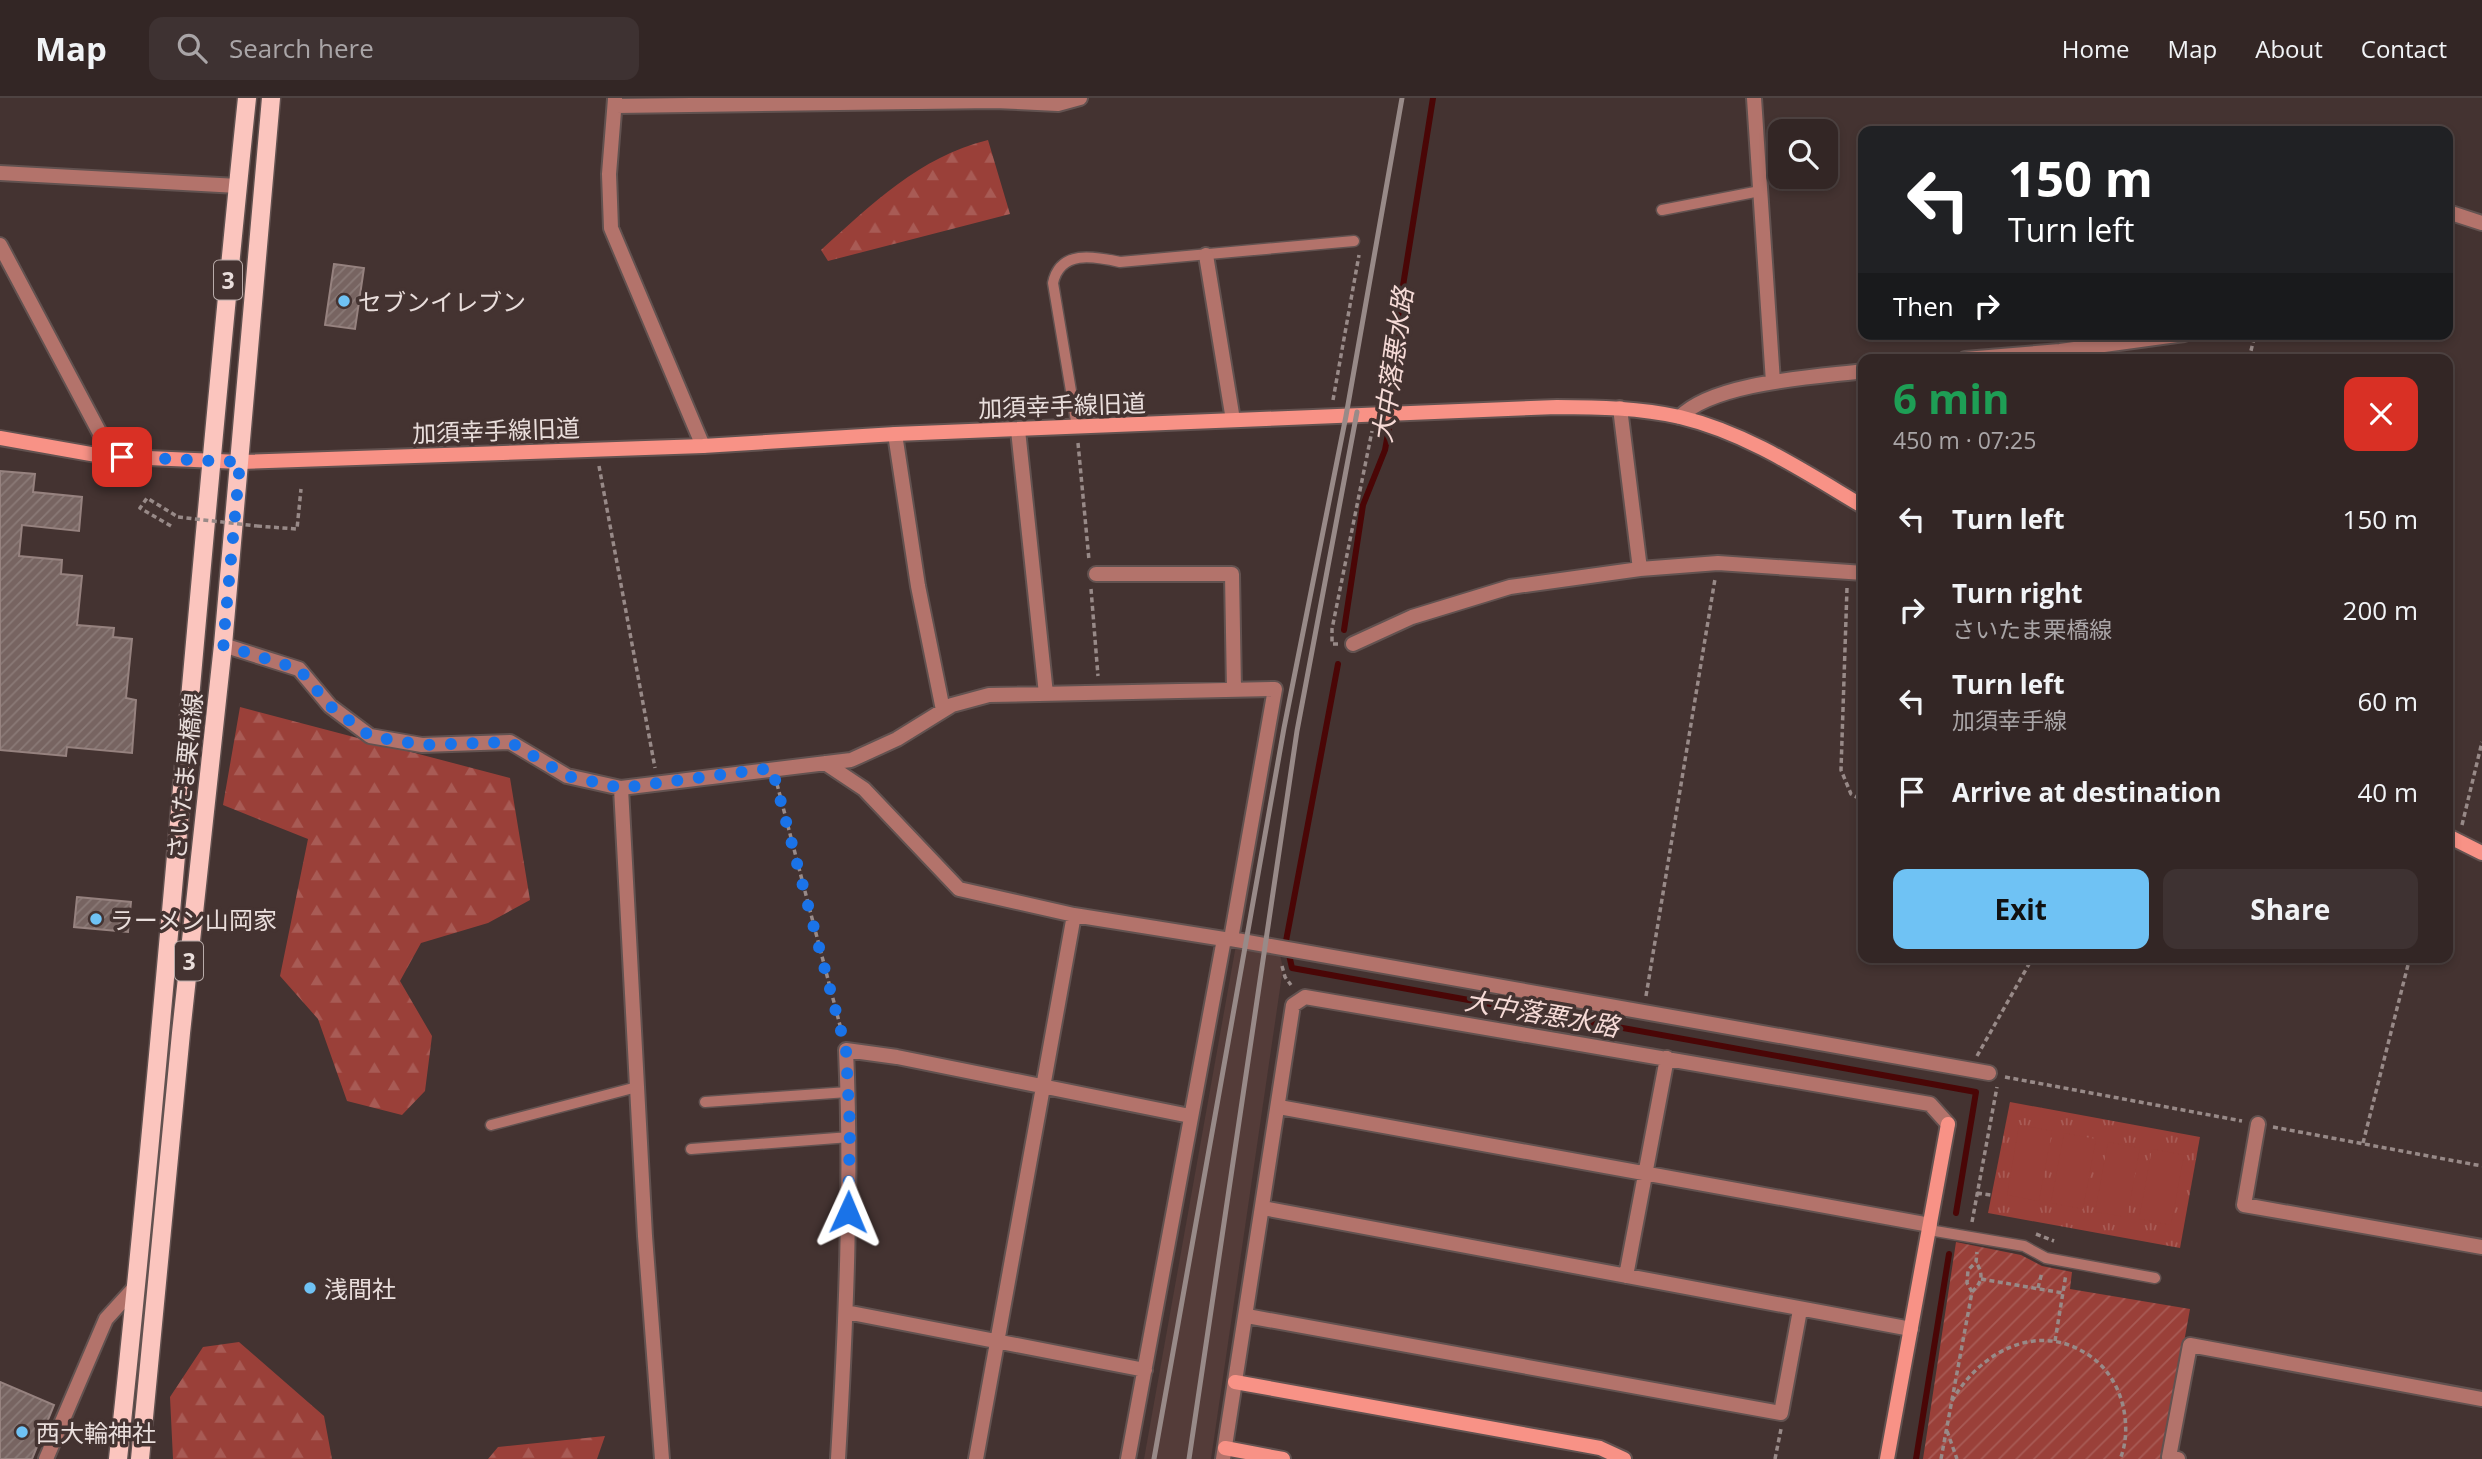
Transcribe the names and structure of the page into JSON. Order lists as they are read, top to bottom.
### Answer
{
  "streets": {
    "main road": ["3", "さいたま栗橋線"],
    "street": ["加須幸手線旧道"]
  },
  "crossings": [
    ["加須幸手線旧道", "さいたま栗橋線"]
  ],
  "water": ["大中落悪水路"],
  "places": [
    "セブンイレブン",
    "ラーメン山岡家",
    "浅間社",
    "西大輪神社"
  ],
  "page": {
    "header": "Map",
    "search": "Search here",
    "nav": [
      "Home",
      "Map",
      "About",
      "Contact"
    ],
    "turn": ["150 m", "Turn left"],
    "then": "Then",
    "heading": ["6 min", "450 m · 07:25"],
    "list": [
      {
        "name": "Turn left",
        "value": "150 m"
      },
      {
        "name": "Turn right",
        "note": "さいたま栗橋線",
        "value": "200 m"
      },
      {
        "name": "Turn left",
        "note": "加須幸手線",
        "value": "60 m"
      },
      {
        "name": "Arrive at destination",
        "value": "40 m"
      }
    ],
    "buttons": ["Exit", "Share"]
  }
}
